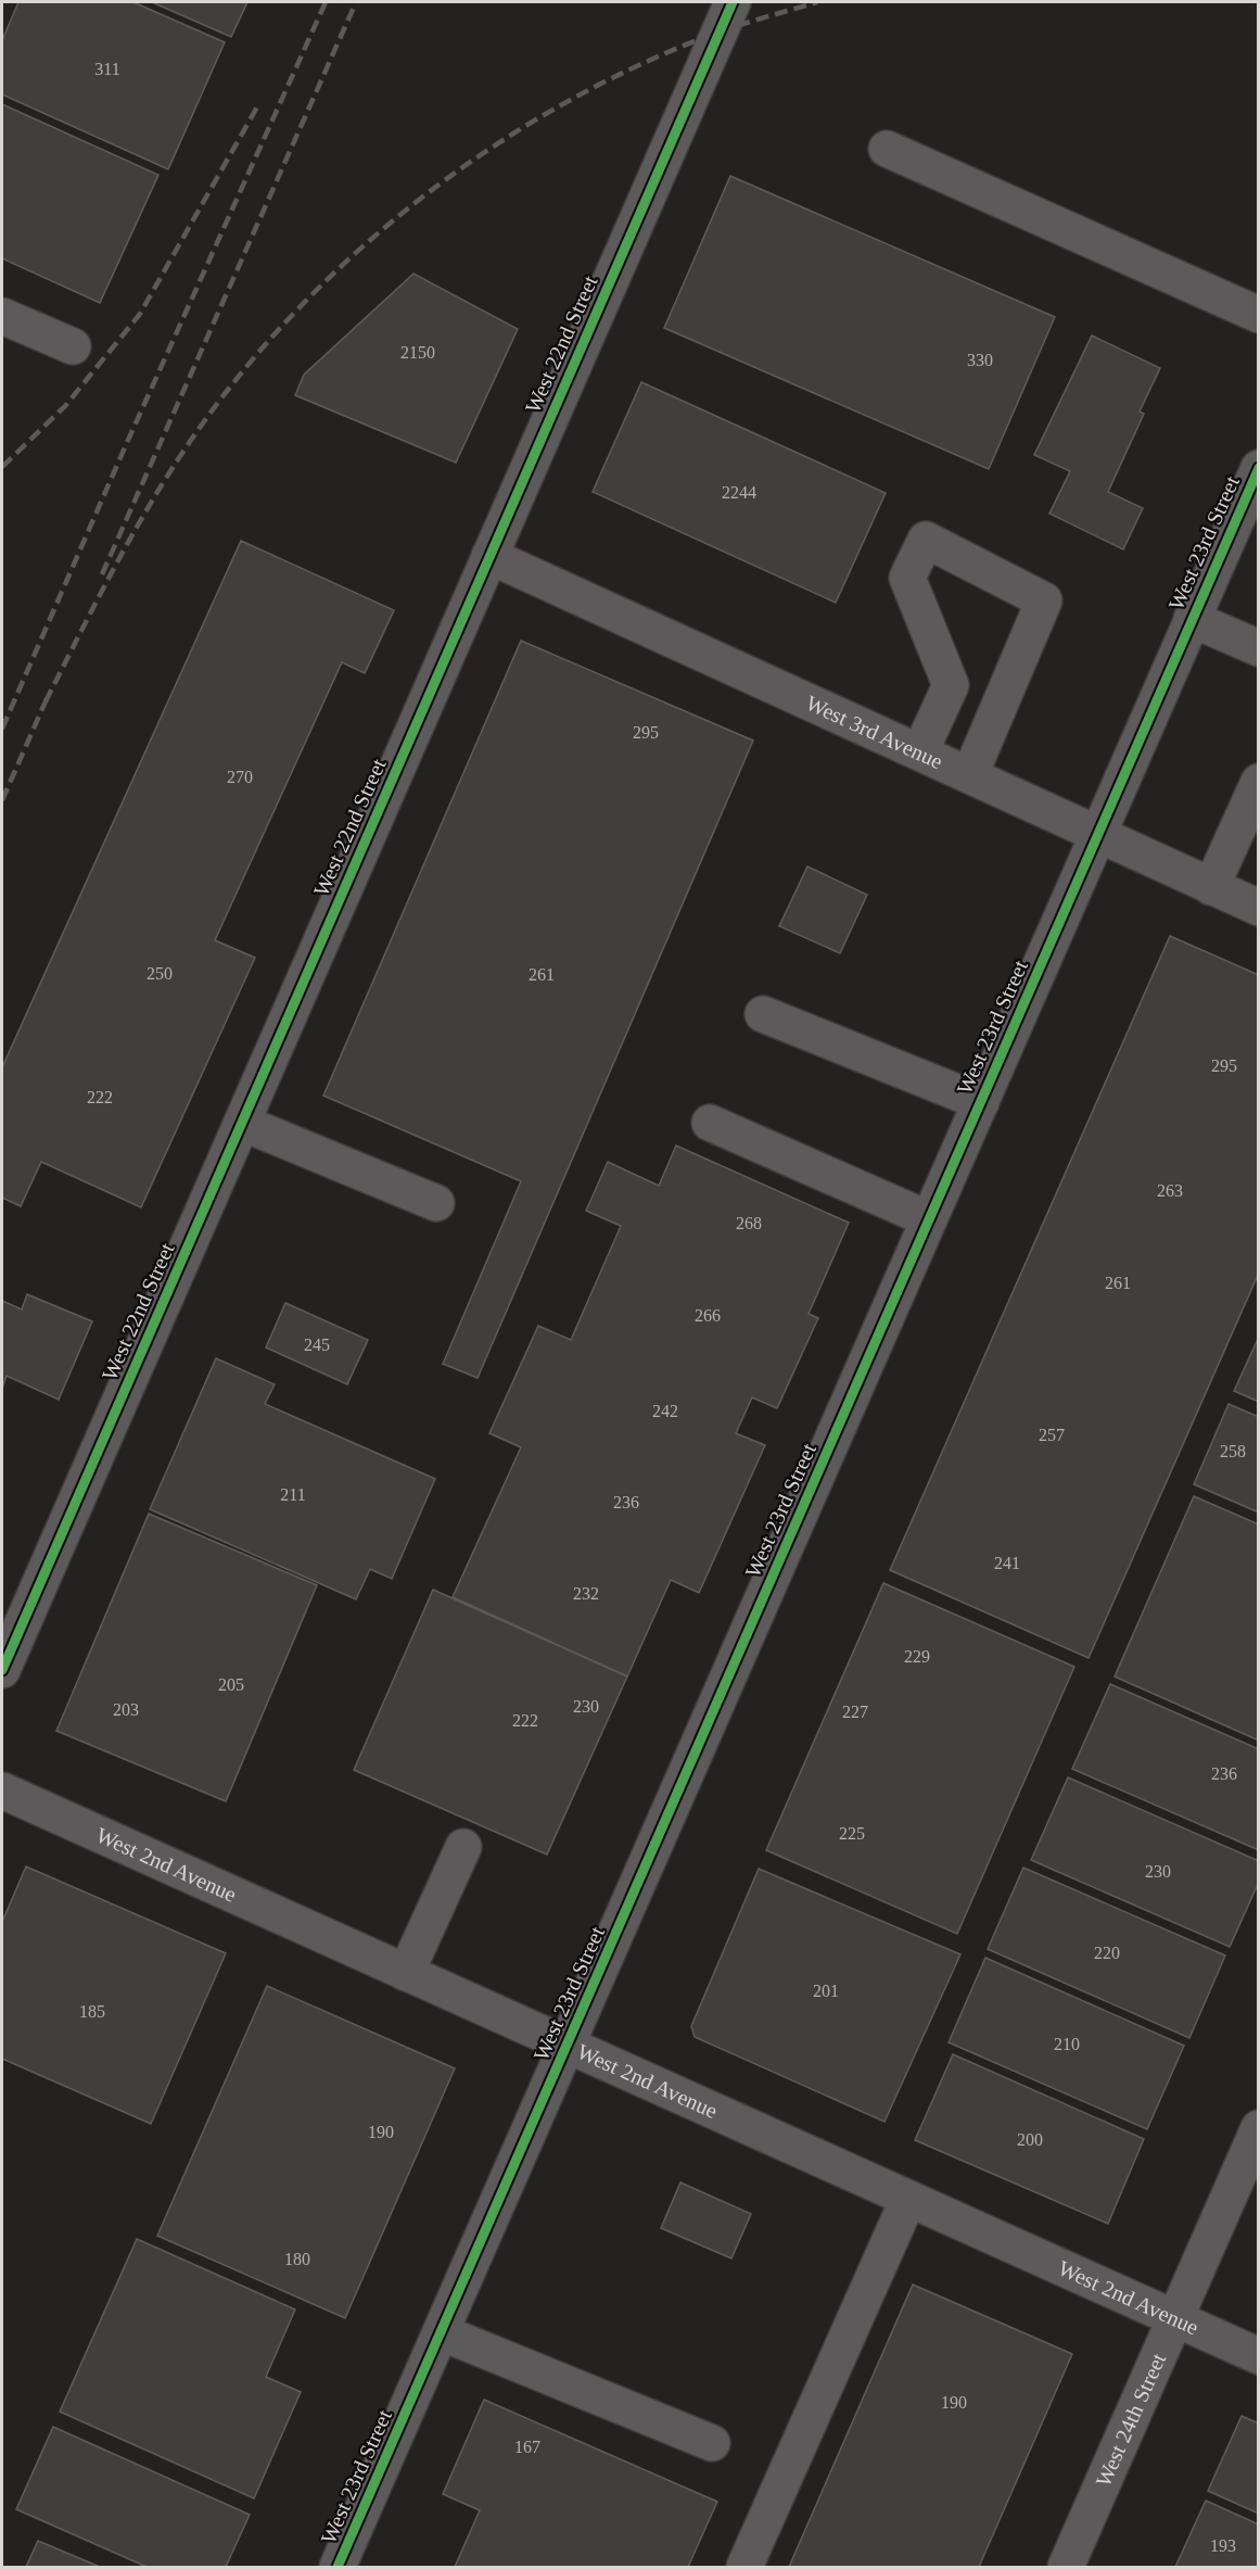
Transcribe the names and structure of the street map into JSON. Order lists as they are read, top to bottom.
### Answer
{
  "streets": {
    "street": [
      "West 22nd Street",
      "West 23rd Street",
      "West 3rd Avenue",
      "West 2nd Avenue",
      "West 24th Street"
    ]
  },
  "crossings": [
    ["West 22nd Street", "West 3rd Avenue"],
    ["West 23rd Street", "West 3rd Avenue"],
    ["West 23rd Street", "West 2nd Avenue"],
    ["West 2nd Avenue", "West 24th Street"]
  ],
  "house_numbers": [
    "311",
    "2150",
    "330",
    "2244",
    "295",
    "270",
    "250",
    "261",
    "295",
    "222",
    "263",
    "268",
    "261",
    "266",
    "245",
    "242",
    "257",
    "258",
    "211",
    "236",
    "241",
    "232",
    "229",
    "205",
    "230",
    "203",
    "227",
    "222",
    "236",
    "225",
    "230",
    "220",
    "201",
    "185",
    "210",
    "190",
    "200",
    "180",
    "190",
    "167",
    "193"
  ]
}
